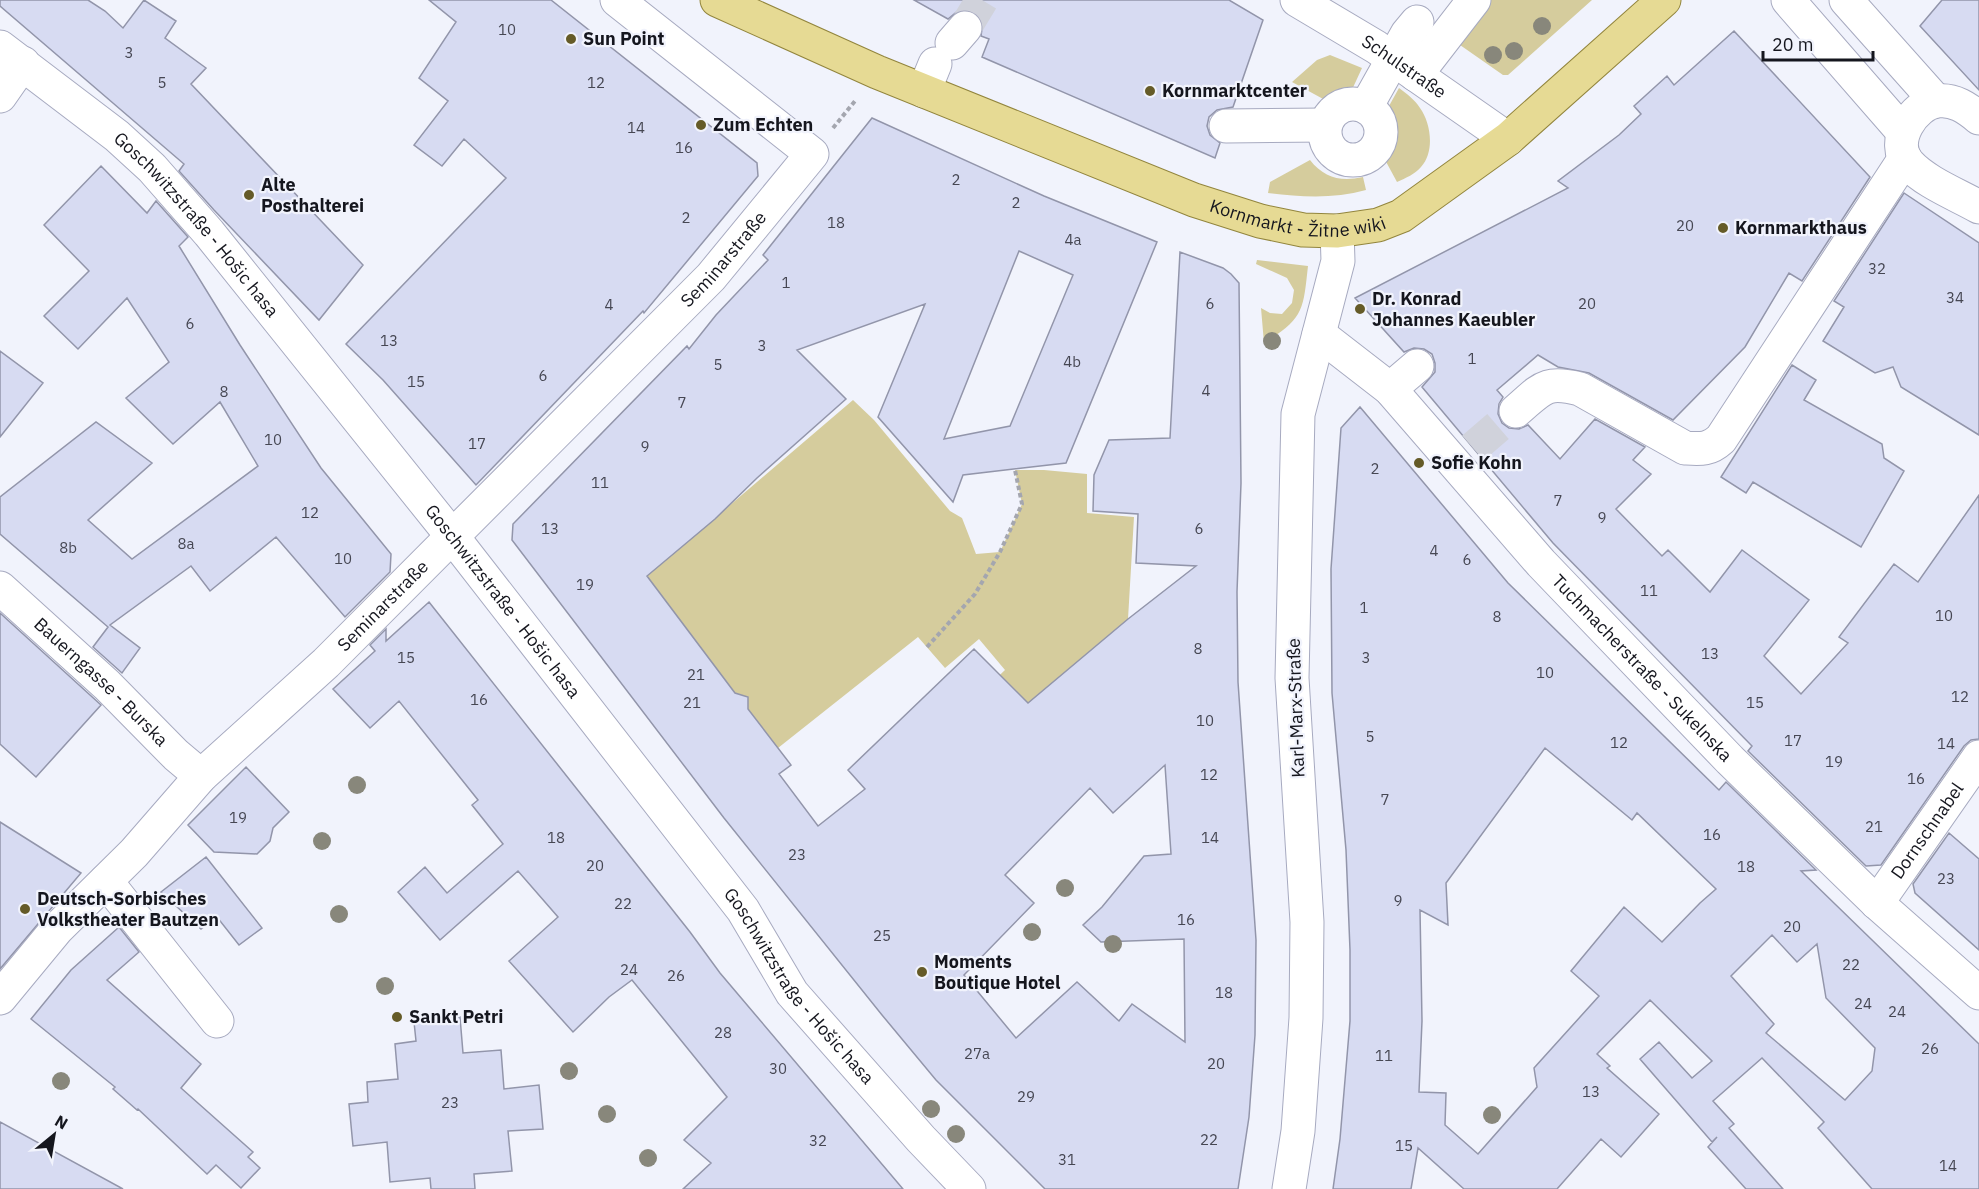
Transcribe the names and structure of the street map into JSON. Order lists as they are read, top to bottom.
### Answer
{
  "streets": {
    "main road": ["Kornmarkt - Žitne wiki"],
    "street": [
      "Schulstraße",
      "Goschwitzstraße - Hošic hasa",
      "Seminarstraße",
      "Tuchmacherstraße - Sukelnska",
      "Bauerngasse - Burska",
      "Karl-Marx-Straße",
      "Dornschnabel"
    ]
  },
  "crossings": [
    ["Schulstraße", "Kornmarkt - Žitne wiki"],
    ["Kornmarkt - Žitne wiki", "Karl-Marx-Straße"],
    ["Goschwitzstraße - Hošic hasa", "Seminarstraße"],
    ["Seminarstraße", "Bauerngasse - Burska"],
    ["Tuchmacherstraße - Sukelnska", "Karl-Marx-Straße"],
    ["Tuchmacherstraße - Sukelnska", "Dornschnabel"]
  ],
  "places": [
    "Sun Point",
    "Kornmarktcenter",
    "Zum Echten",
    "Alte Posthalterei",
    "Kornmarkthaus",
    "Dr. Konrad Johannes Kaeubler",
    "Sofie Kohn",
    "Deutsch-Sorbisches Volkstheater Bautzen",
    "Moments Boutique Hotel",
    "Sankt Petri"
  ],
  "house_numbers": [
    "10",
    "3",
    "5",
    "12",
    "14",
    "16",
    "2",
    "2",
    "2",
    "18",
    "20",
    "4a",
    "32",
    "1",
    "34",
    "6",
    "20",
    "4",
    "6",
    "13",
    "3",
    "1",
    "4b",
    "5",
    "6",
    "15",
    "4",
    "8",
    "7",
    "10",
    "17",
    "9",
    "2",
    "11",
    "7",
    "12",
    "9",
    "13",
    "6",
    "8a",
    "8b",
    "4",
    "10",
    "6",
    "19",
    "11",
    "1",
    "10",
    "8",
    "8",
    "13",
    "15",
    "3",
    "10",
    "21",
    "12",
    "16",
    "21",
    "15",
    "10",
    "5",
    "17",
    "12",
    "14",
    "19",
    "12",
    "16",
    "7",
    "19",
    "21",
    "16",
    "18",
    "14",
    "23",
    "20",
    "18",
    "23",
    "9",
    "22",
    "16",
    "20",
    "25",
    "22",
    "24",
    "26",
    "18",
    "24",
    "24",
    "28",
    "26",
    "27a",
    "11",
    "20",
    "30",
    "13",
    "29",
    "23",
    "22",
    "32",
    "15",
    "31",
    "14"
  ],
  "scale_bar": "20 m",
  "north": "top right"
}
